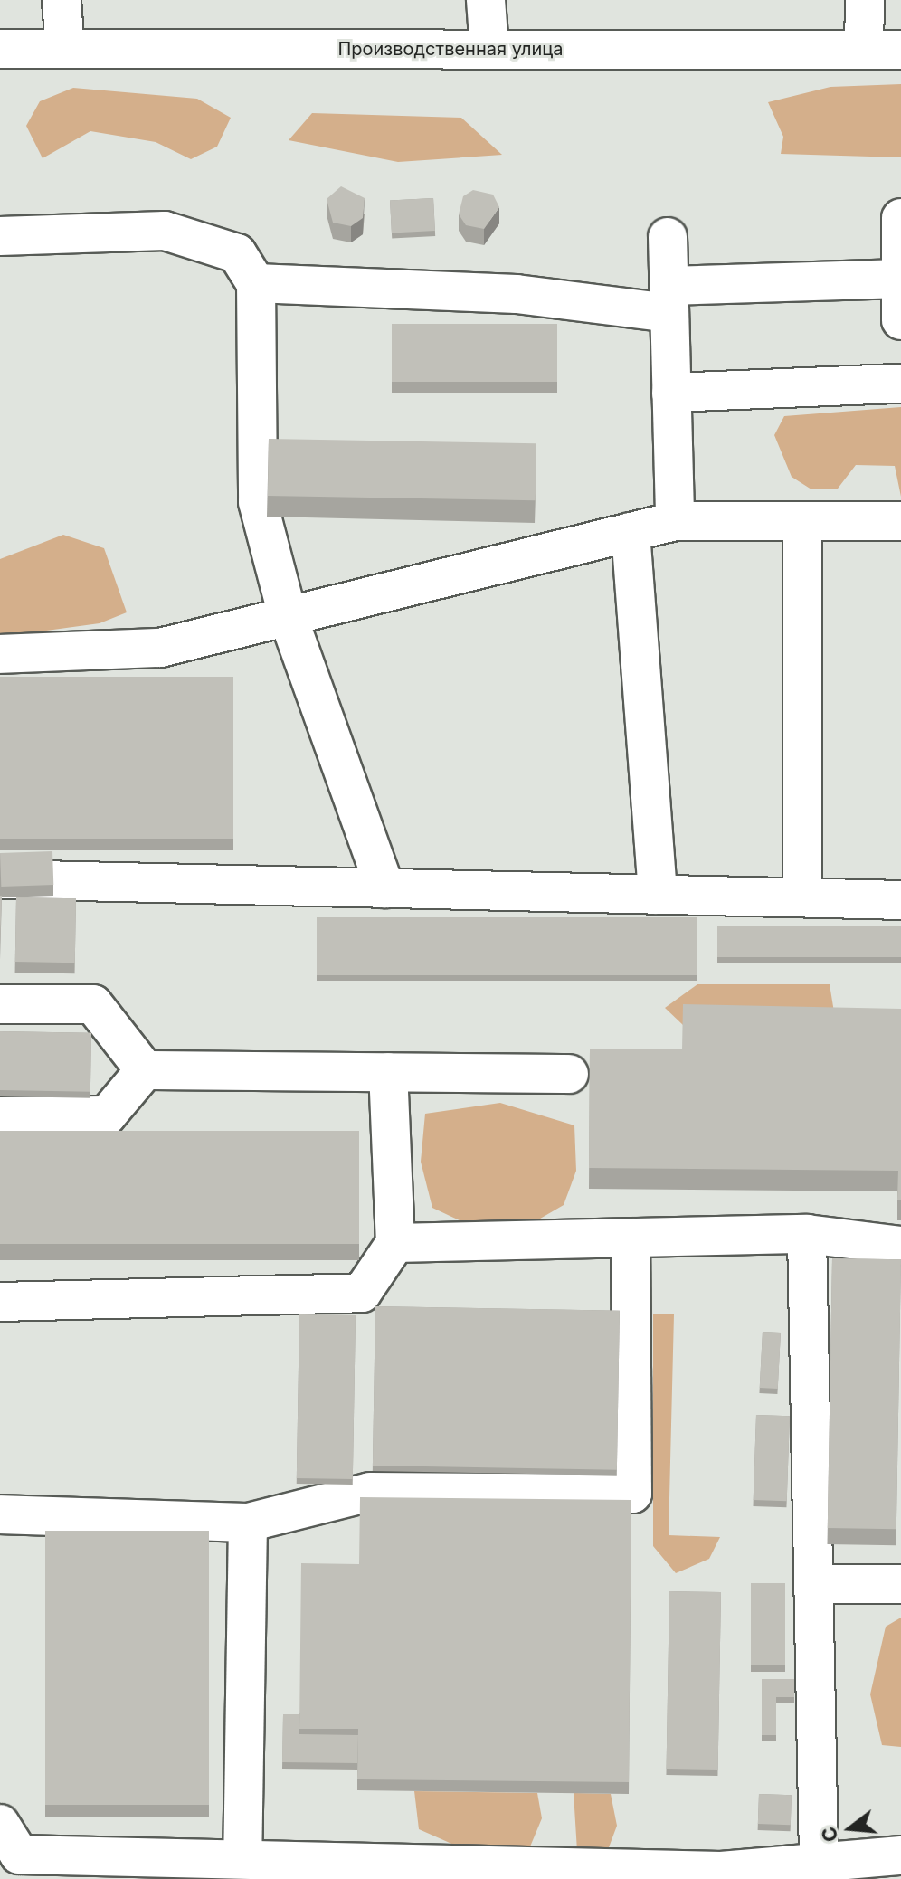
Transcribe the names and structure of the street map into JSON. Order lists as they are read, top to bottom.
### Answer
{
  "streets": {
    "street": ["Производственная улица"]
  },
  "north": "left"
}
